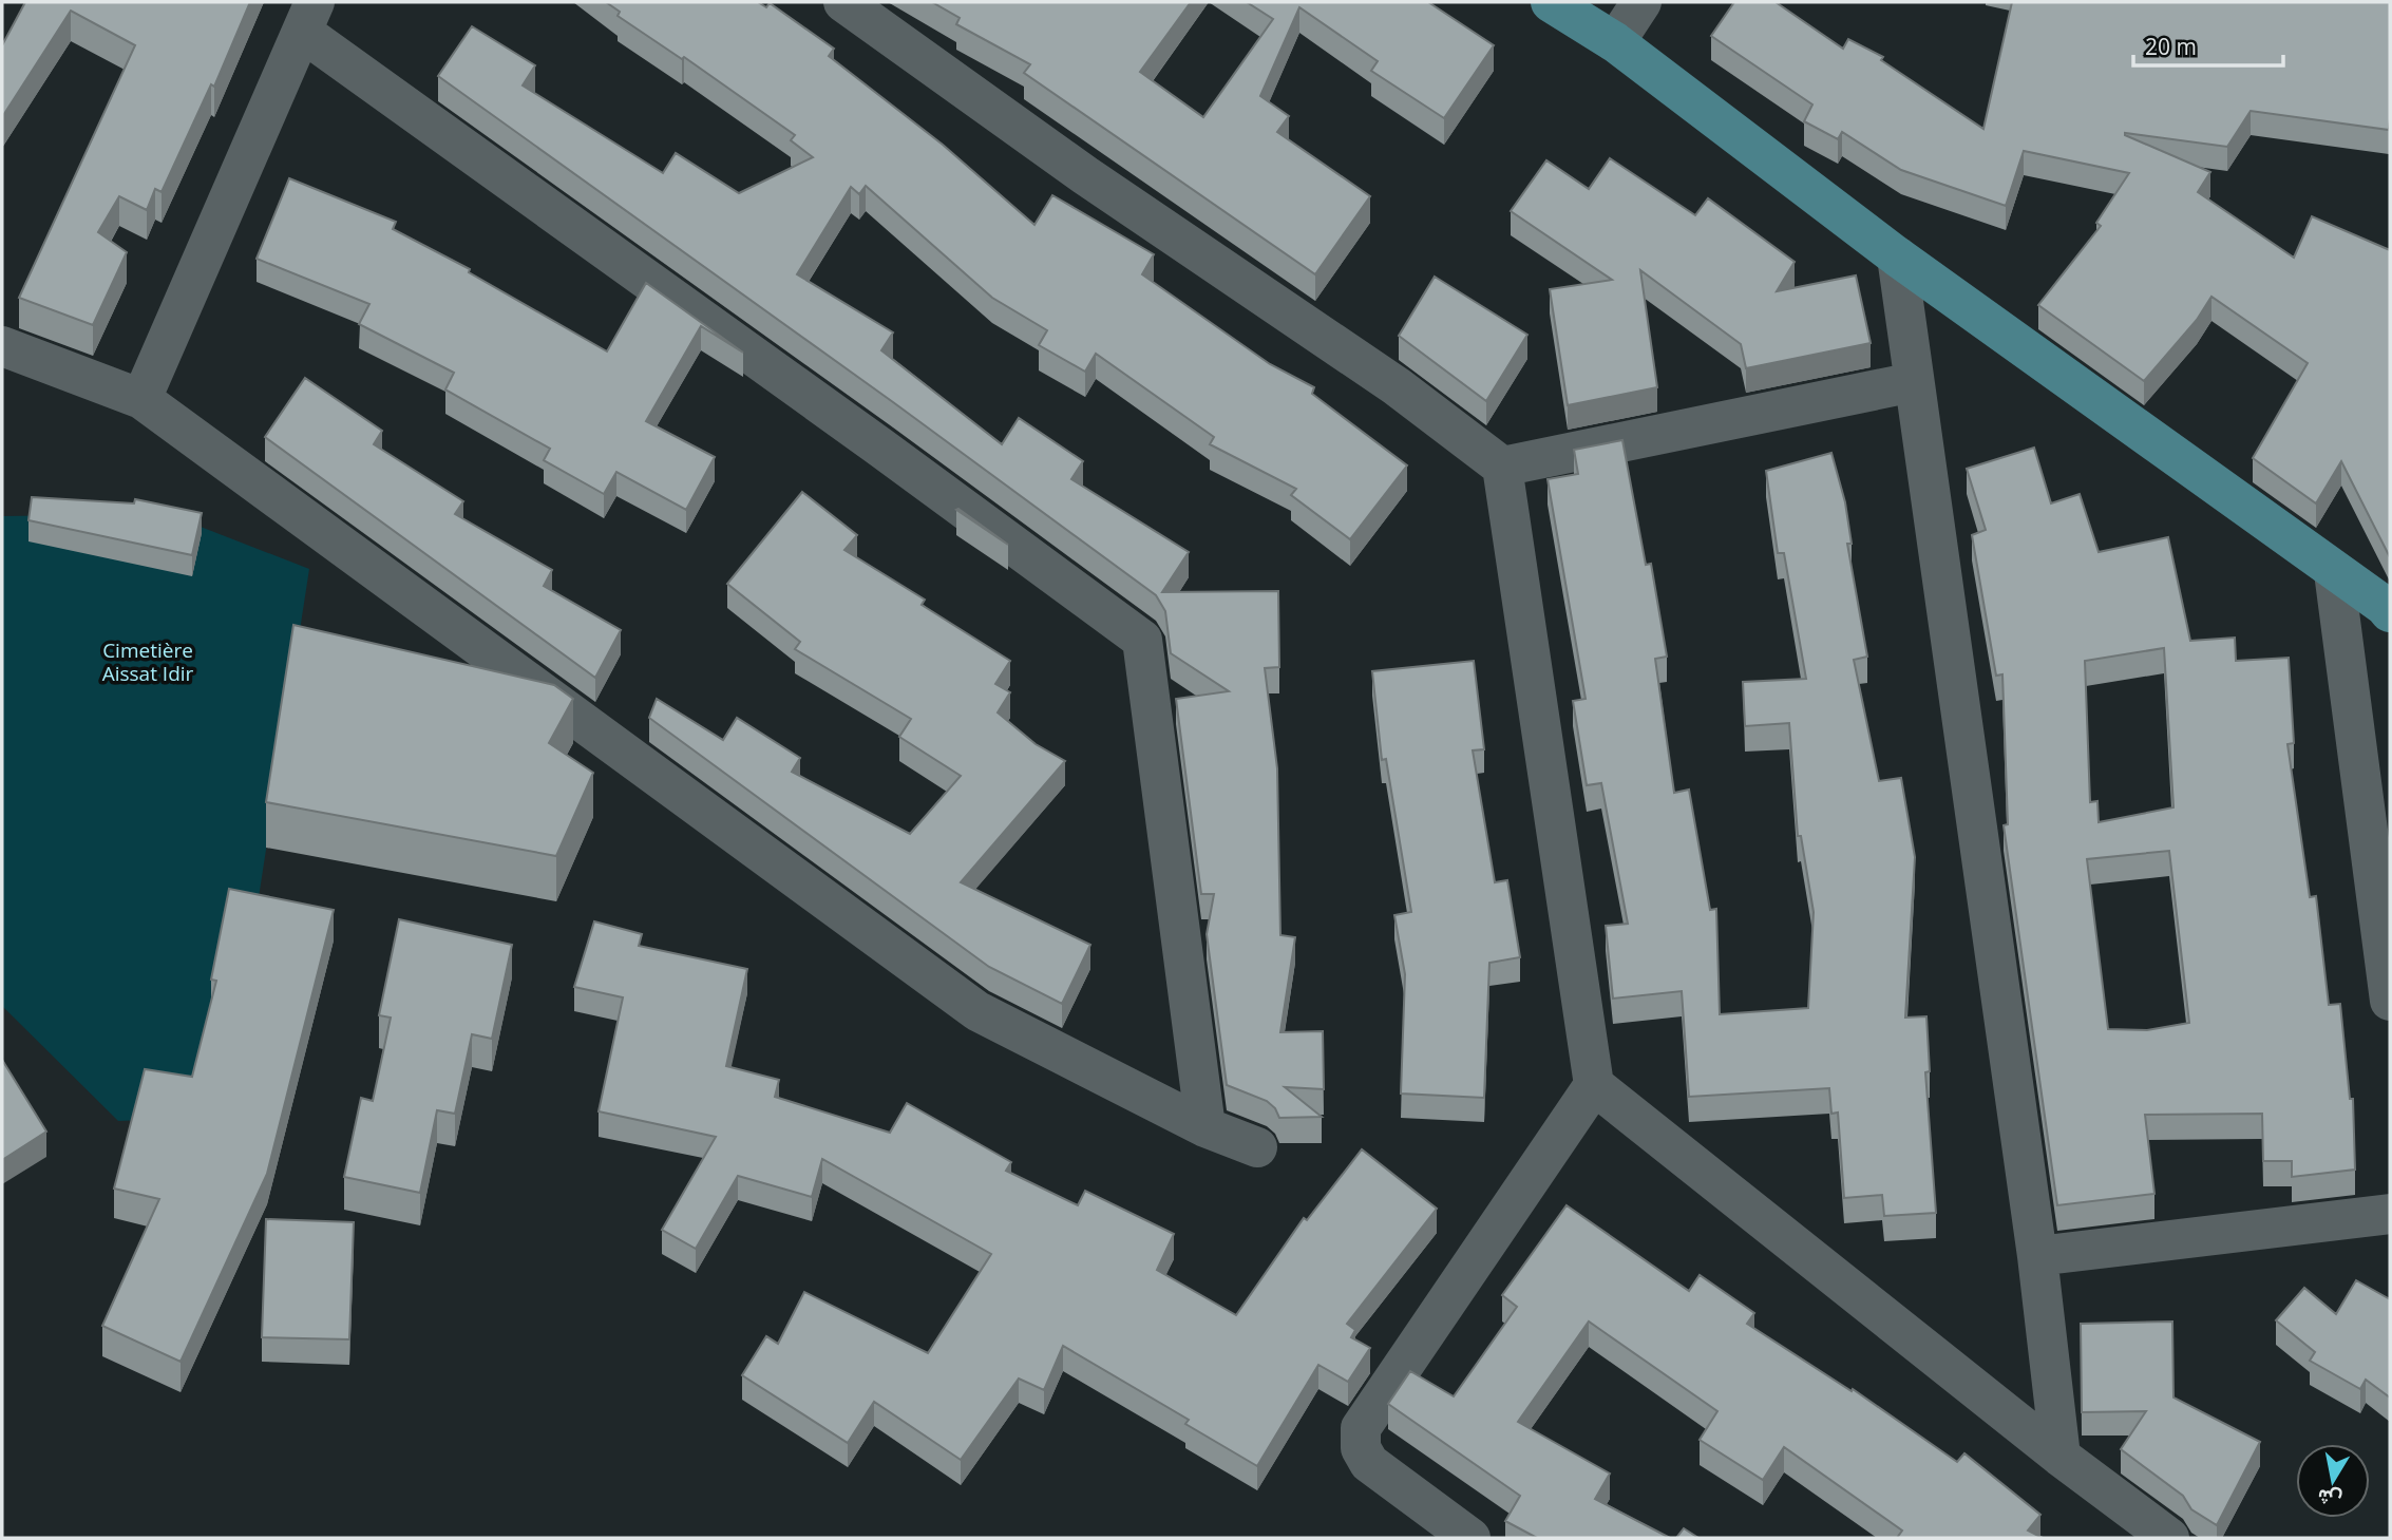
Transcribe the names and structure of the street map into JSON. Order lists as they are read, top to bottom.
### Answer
{
  "parks": ["Cimetière Aissat Idir"],
  "scale_bar": "20 m",
  "north": "bottom"
}
